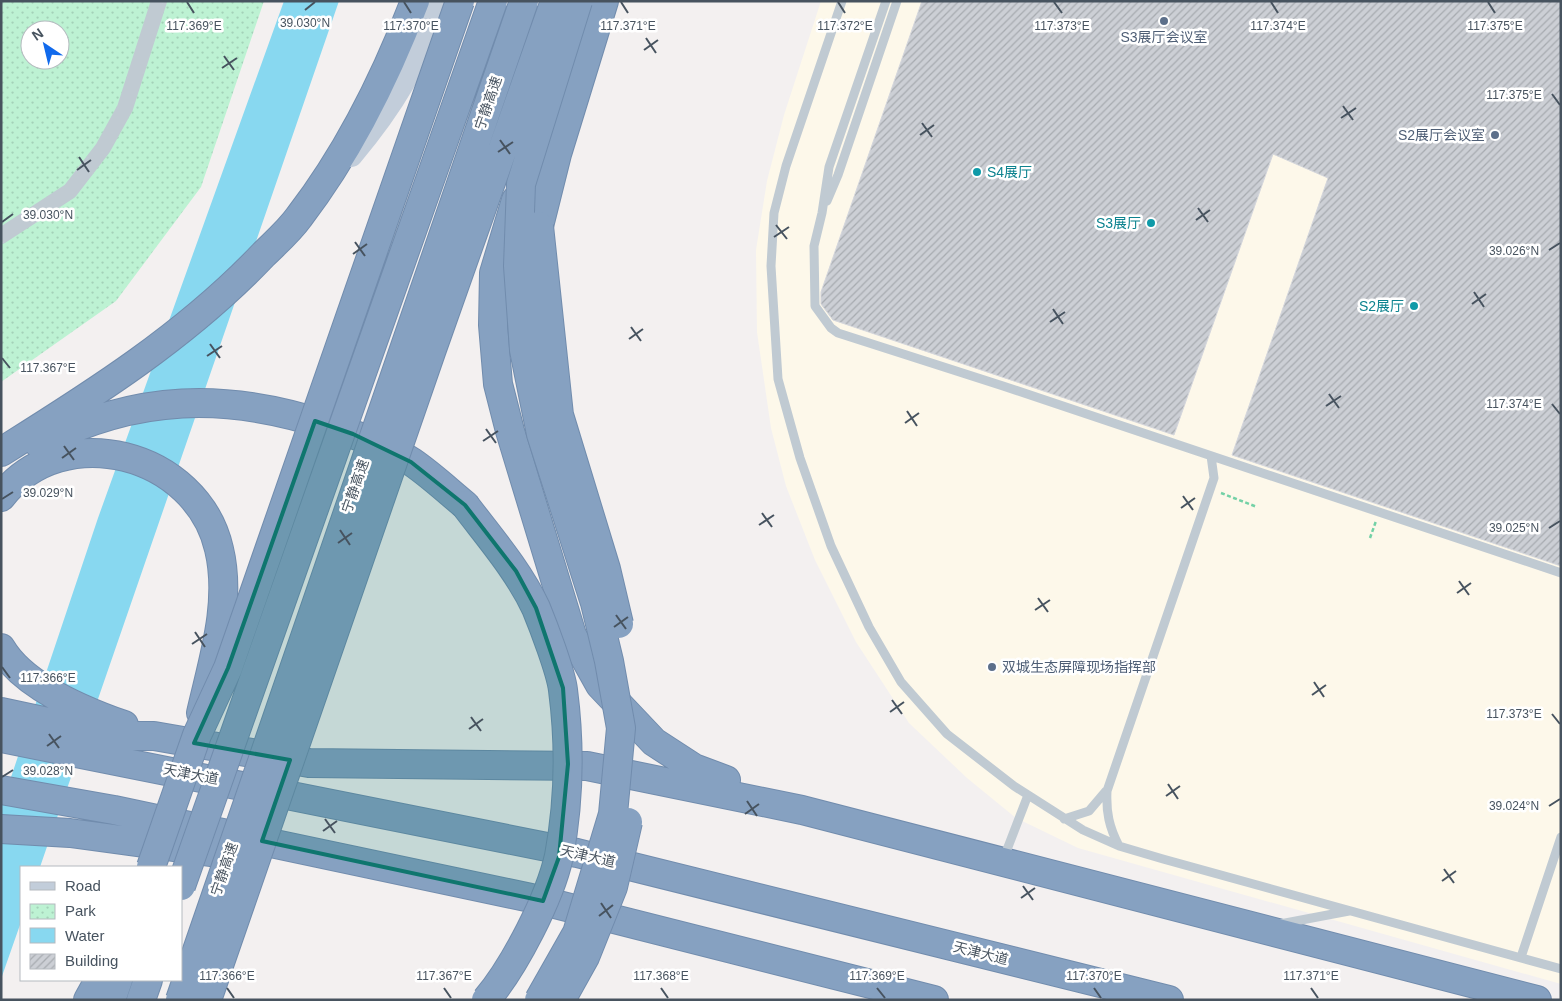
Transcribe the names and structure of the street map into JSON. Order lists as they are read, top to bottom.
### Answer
{
  "streets": {
    "highway": ["宁静高速", "天津大道"]
  },
  "places": [
    "S3展厅会议室",
    "S2展厅会议室",
    "S4展厅",
    "S3展厅",
    "S2展厅",
    "双城生态屏障现场指挥部"
  ],
  "legend": [
    "Road",
    "Park",
    "Water",
    "Building"
  ],
  "north": "top left",
  "coordinates": [
    "39.030°N",
    "117.369°E",
    "117.370°E",
    "117.371°E",
    "117.372°E",
    "117.373°E",
    "117.374°E",
    "117.375°E",
    "39.026°N",
    "117.367°E",
    "39.029°N",
    "39.025°N",
    "117.366°E",
    "39.028°N",
    "39.024°N",
    "117.368°E"
  ]
}
